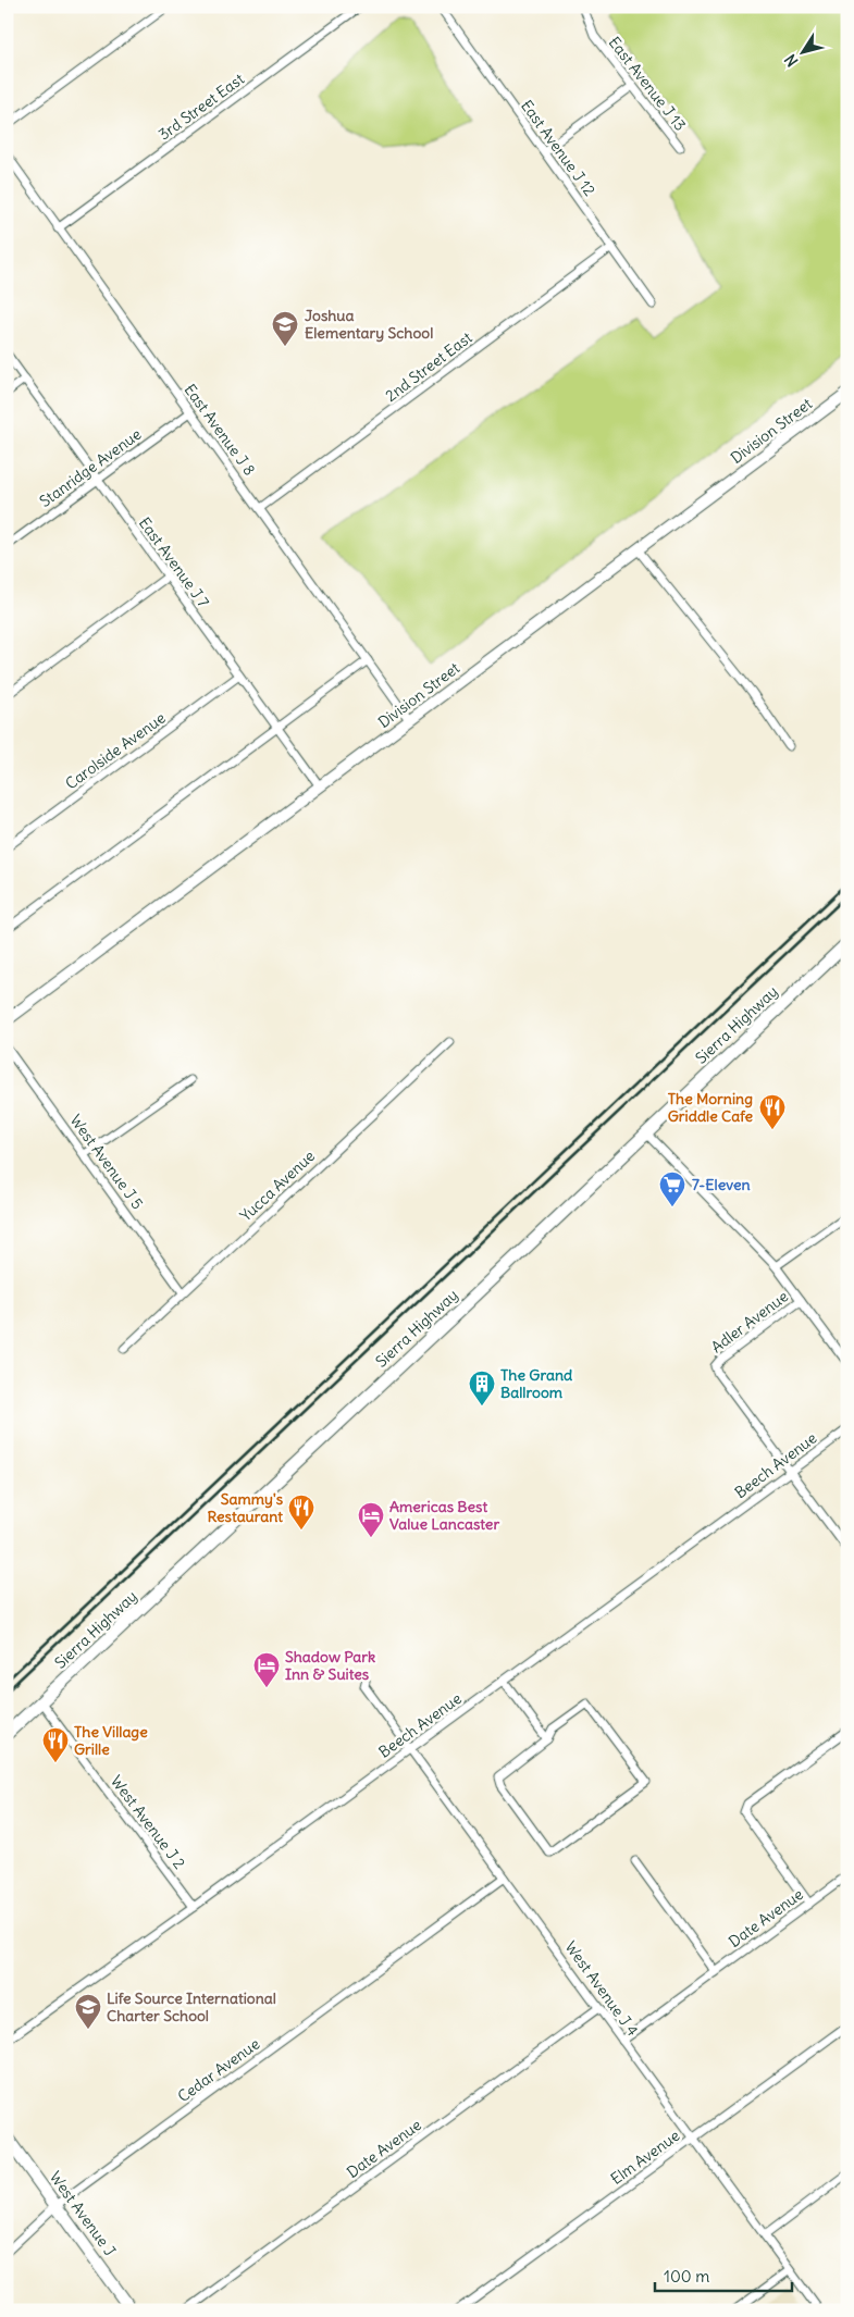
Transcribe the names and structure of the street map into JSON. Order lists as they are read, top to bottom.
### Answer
{
  "streets": {
    "main road": ["Division Street", "Sierra Highway", "West Avenue J"],
    "street": [
      "East Avenue J 13",
      "3rd Street East",
      "East Avenue J 12",
      "2nd Street East",
      "East Avenue J 8",
      "Stanridge Avenue",
      "East Avenue J 7",
      "Carolside Avenue",
      "West Avenue J 5",
      "Yucca Avenue",
      "Adler Avenue",
      "Beech Avenue",
      "West Avenue J 2",
      "Date Avenue",
      "West Avenue J 4",
      "Cedar Avenue",
      "Elm Avenue"
    ]
  },
  "crossings": [
    ["3rd Street East", "East Avenue J 8"],
    ["East Avenue J 12", "2nd Street East"],
    ["2nd Street East", "East Avenue J 8"],
    ["East Avenue J 8", "Division Street"],
    ["East Avenue J 8", "Stanridge Avenue"],
    ["Division Street", "East Avenue J 7"],
    ["Stanridge Avenue", "East Avenue J 7"],
    ["East Avenue J 7", "Carolside Avenue"],
    ["Sierra Highway", "West Avenue J 2"],
    ["West Avenue J 5", "Yucca Avenue"],
    ["Adler Avenue", "Beech Avenue"],
    ["Beech Avenue", "West Avenue J 2"],
    ["Beech Avenue", "West Avenue J 4"],
    ["Date Avenue", "West Avenue J 4"],
    ["West Avenue J 4", "Cedar Avenue"],
    ["West Avenue J 4", "Elm Avenue"],
    ["Cedar Avenue", "West Avenue J"]
  ],
  "places": {
    "school or university": ["Joshua Elementary School", "Life Source International Charter School"],
    "restaurant": ["The Morning Griddle Cafe", "Sammy's Restaurant", "The Village Grille"],
    "supermarket": ["7-Eleven"],
    "building": ["The Grand Ballroom"],
    "hotel": ["Americas Best Value Lancaster", "Shadow Park Inn & Suites"]
  },
  "scale_bar": "100 m",
  "north": "bottom left"
}
